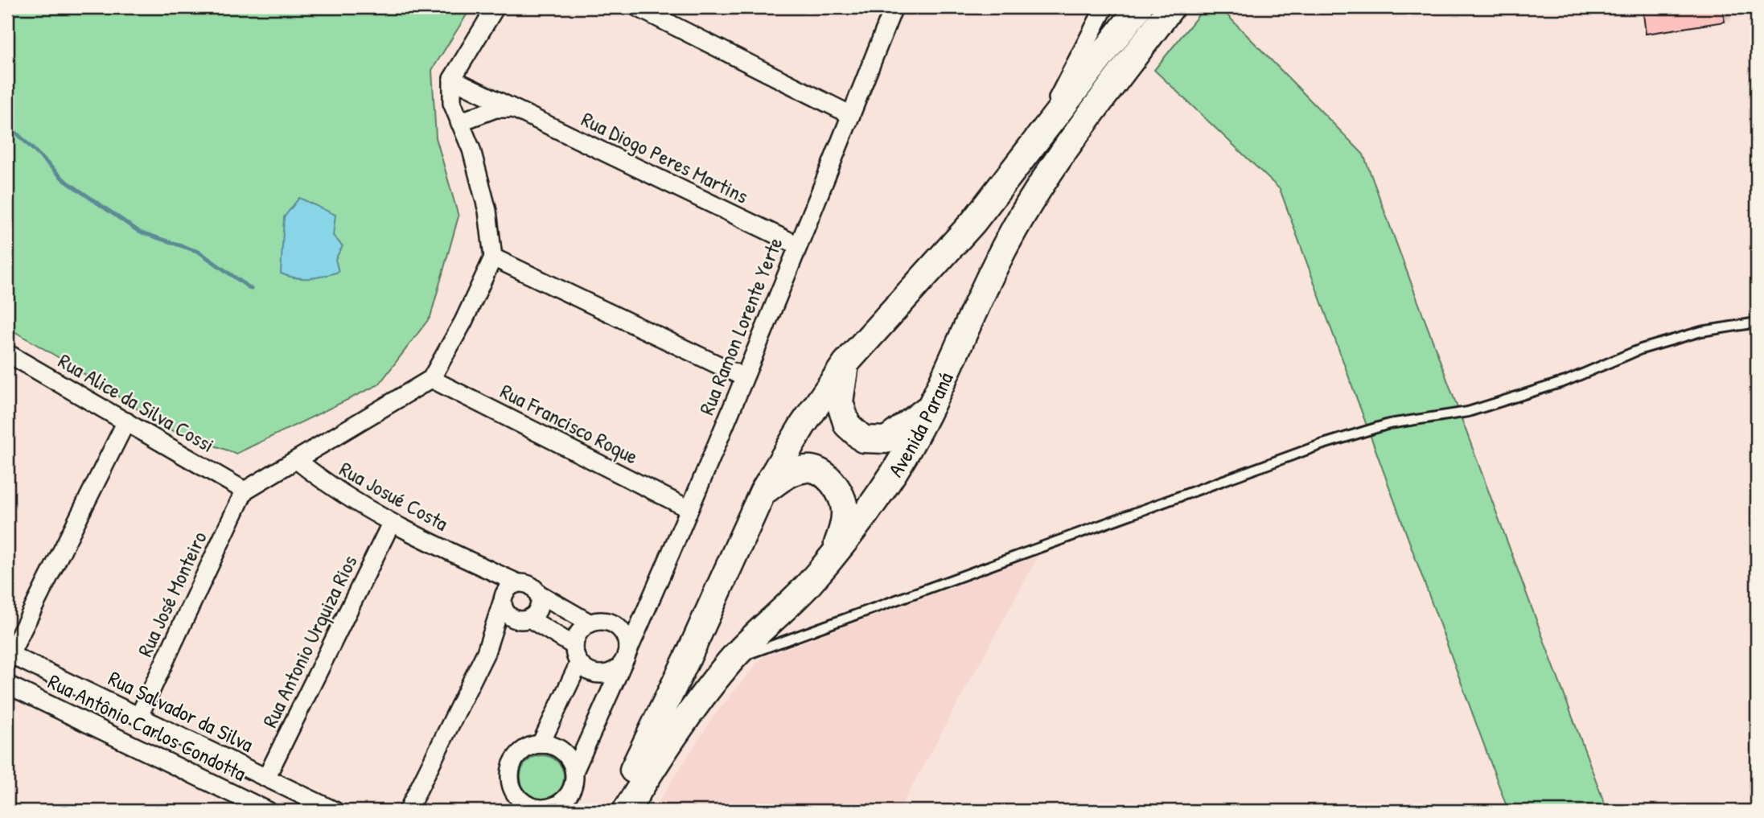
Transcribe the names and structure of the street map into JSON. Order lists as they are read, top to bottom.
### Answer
{
  "streets": {
    "main road": ["Avenida Paraná"],
    "street": [
      "Rua Diogo Peres Martins",
      "Rua Ramon Lorente Yerte",
      "Rua Alice da Silva Cossi",
      "Rua Francisco Roque",
      "Rua Josué Costa",
      "Rua José Monteiro",
      "Rua Antonio Urquiza Rios",
      "Rua Salvador da Silva",
      "Rua Antônio Carlos Condotta"
    ]
  },
  "crossings": [
    ["Rua Diogo Peres Martins", "Rua Ramon Lorente Yerte"],
    ["Rua Ramon Lorente Yerte", "Rua Francisco Roque"],
    ["Rua Alice da Silva Cossi", "Rua José Monteiro"],
    ["Rua Josué Costa", "Rua Antonio Urquiza Rios"],
    ["Rua José Monteiro", "Rua Salvador da Silva"],
    ["Rua Antonio Urquiza Rios", "Rua Salvador da Silva"]
  ]
}
